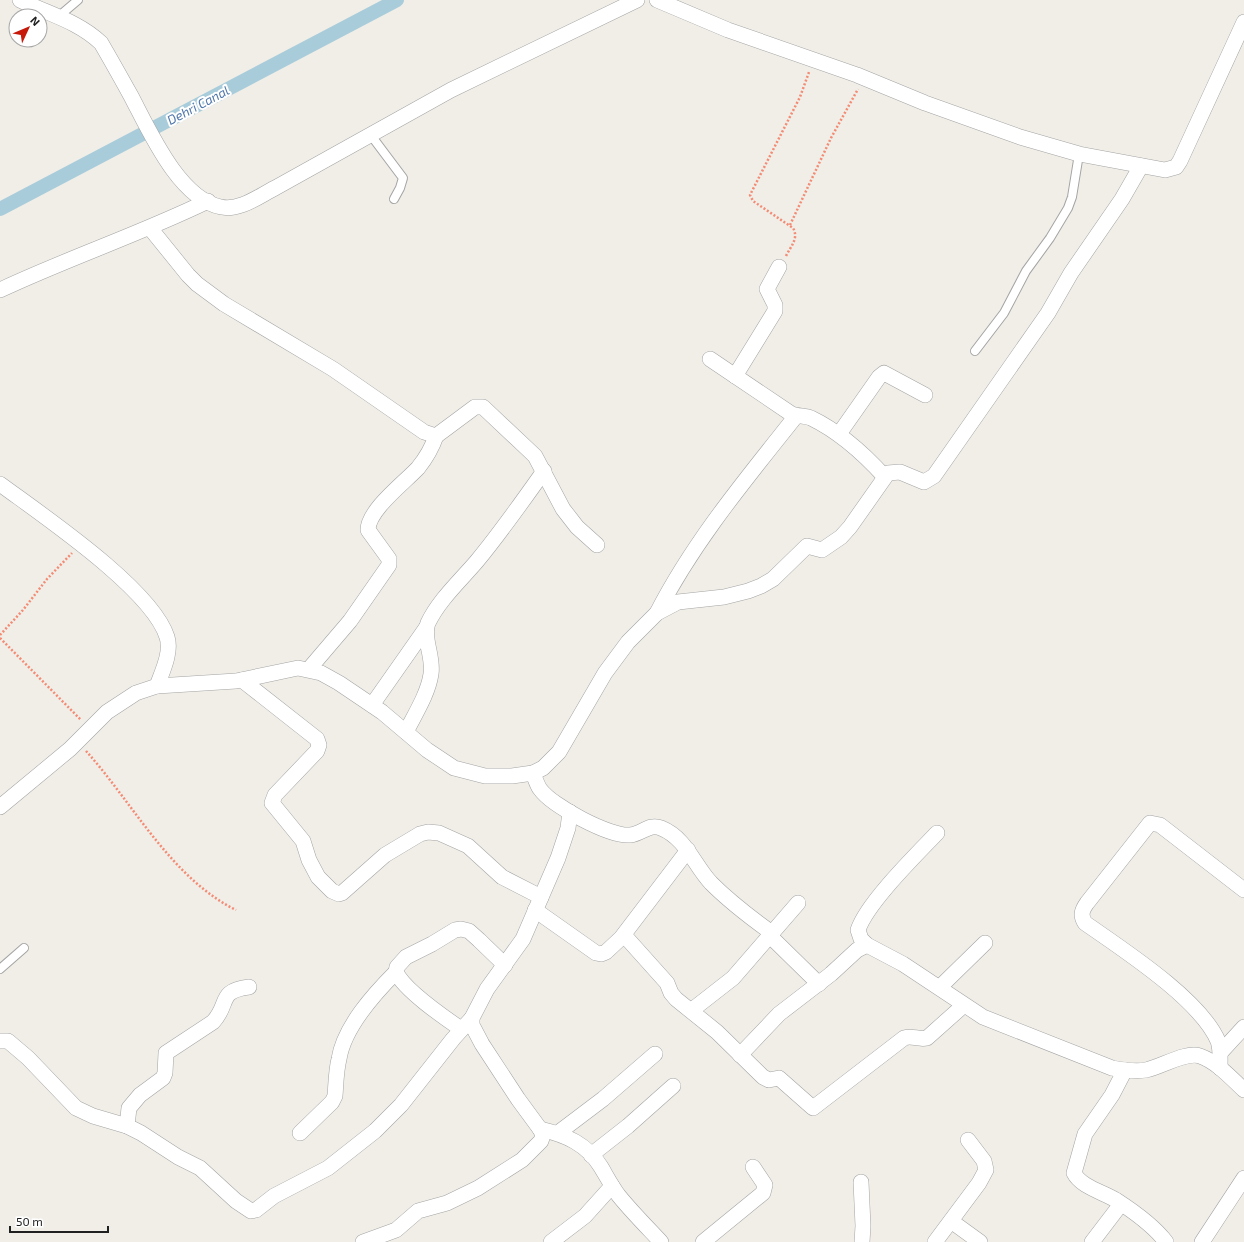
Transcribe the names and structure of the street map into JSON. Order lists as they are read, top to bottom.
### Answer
{
  "water": ["Dehri Canal"],
  "scale_bar": "50 m",
  "north": "top right"
}
